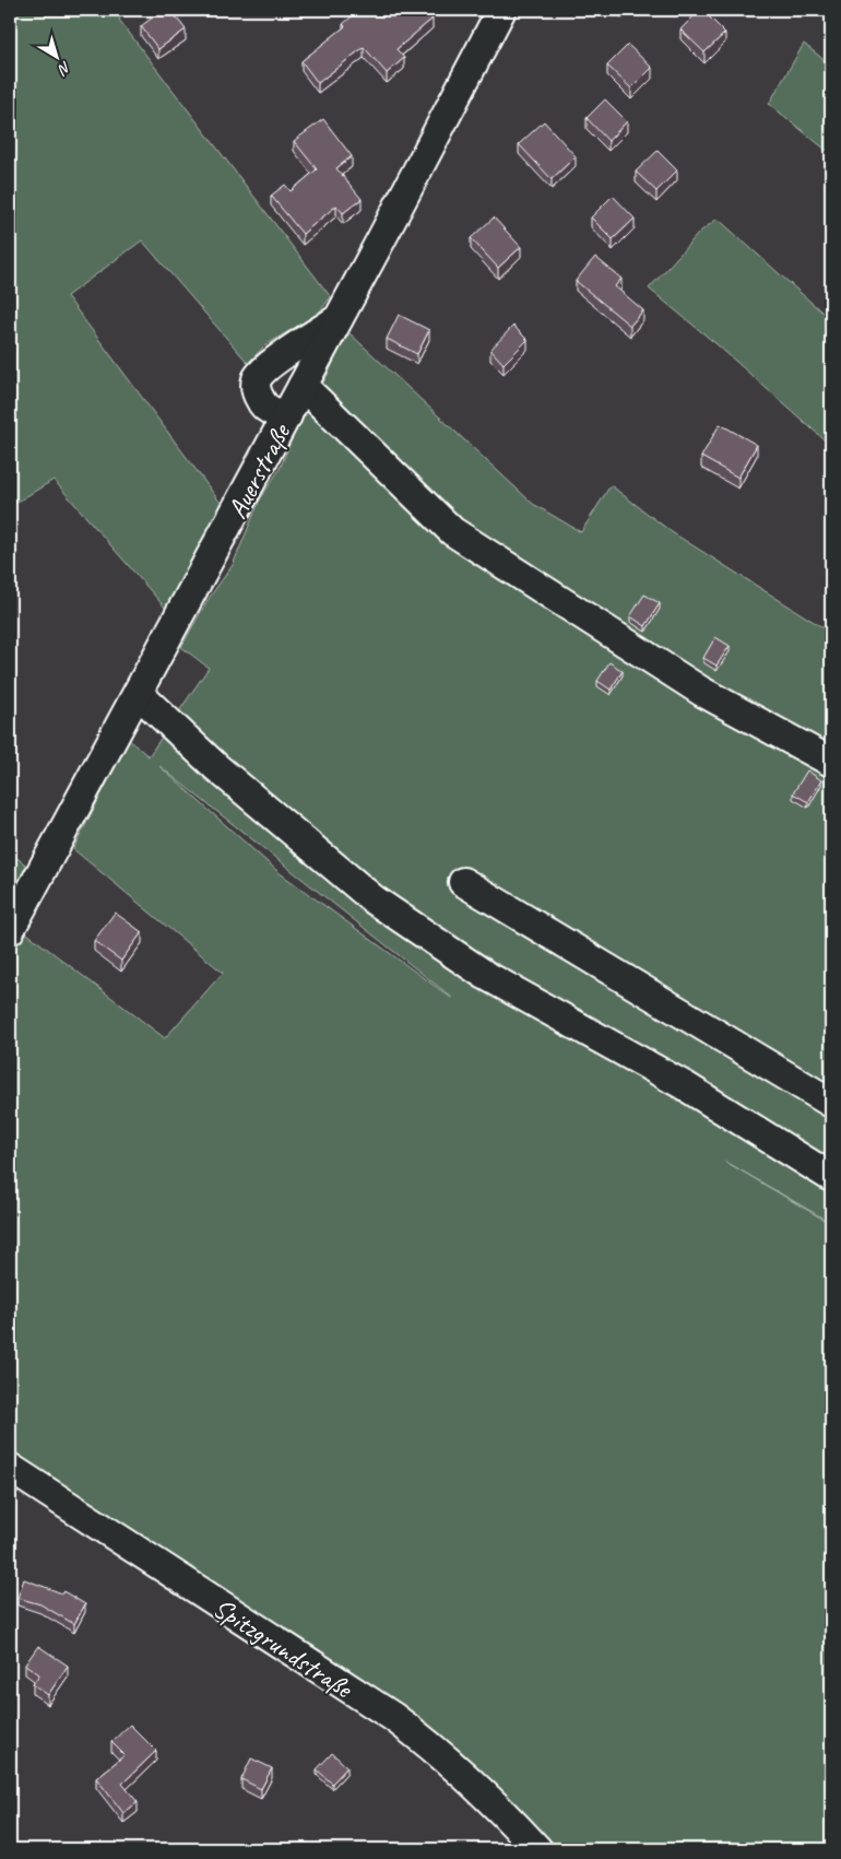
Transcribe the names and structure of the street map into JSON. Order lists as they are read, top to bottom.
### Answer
{
  "streets": {
    "street": ["Auerstraße", "Spitzgrundstraße"]
  },
  "north": "bottom right"
}
